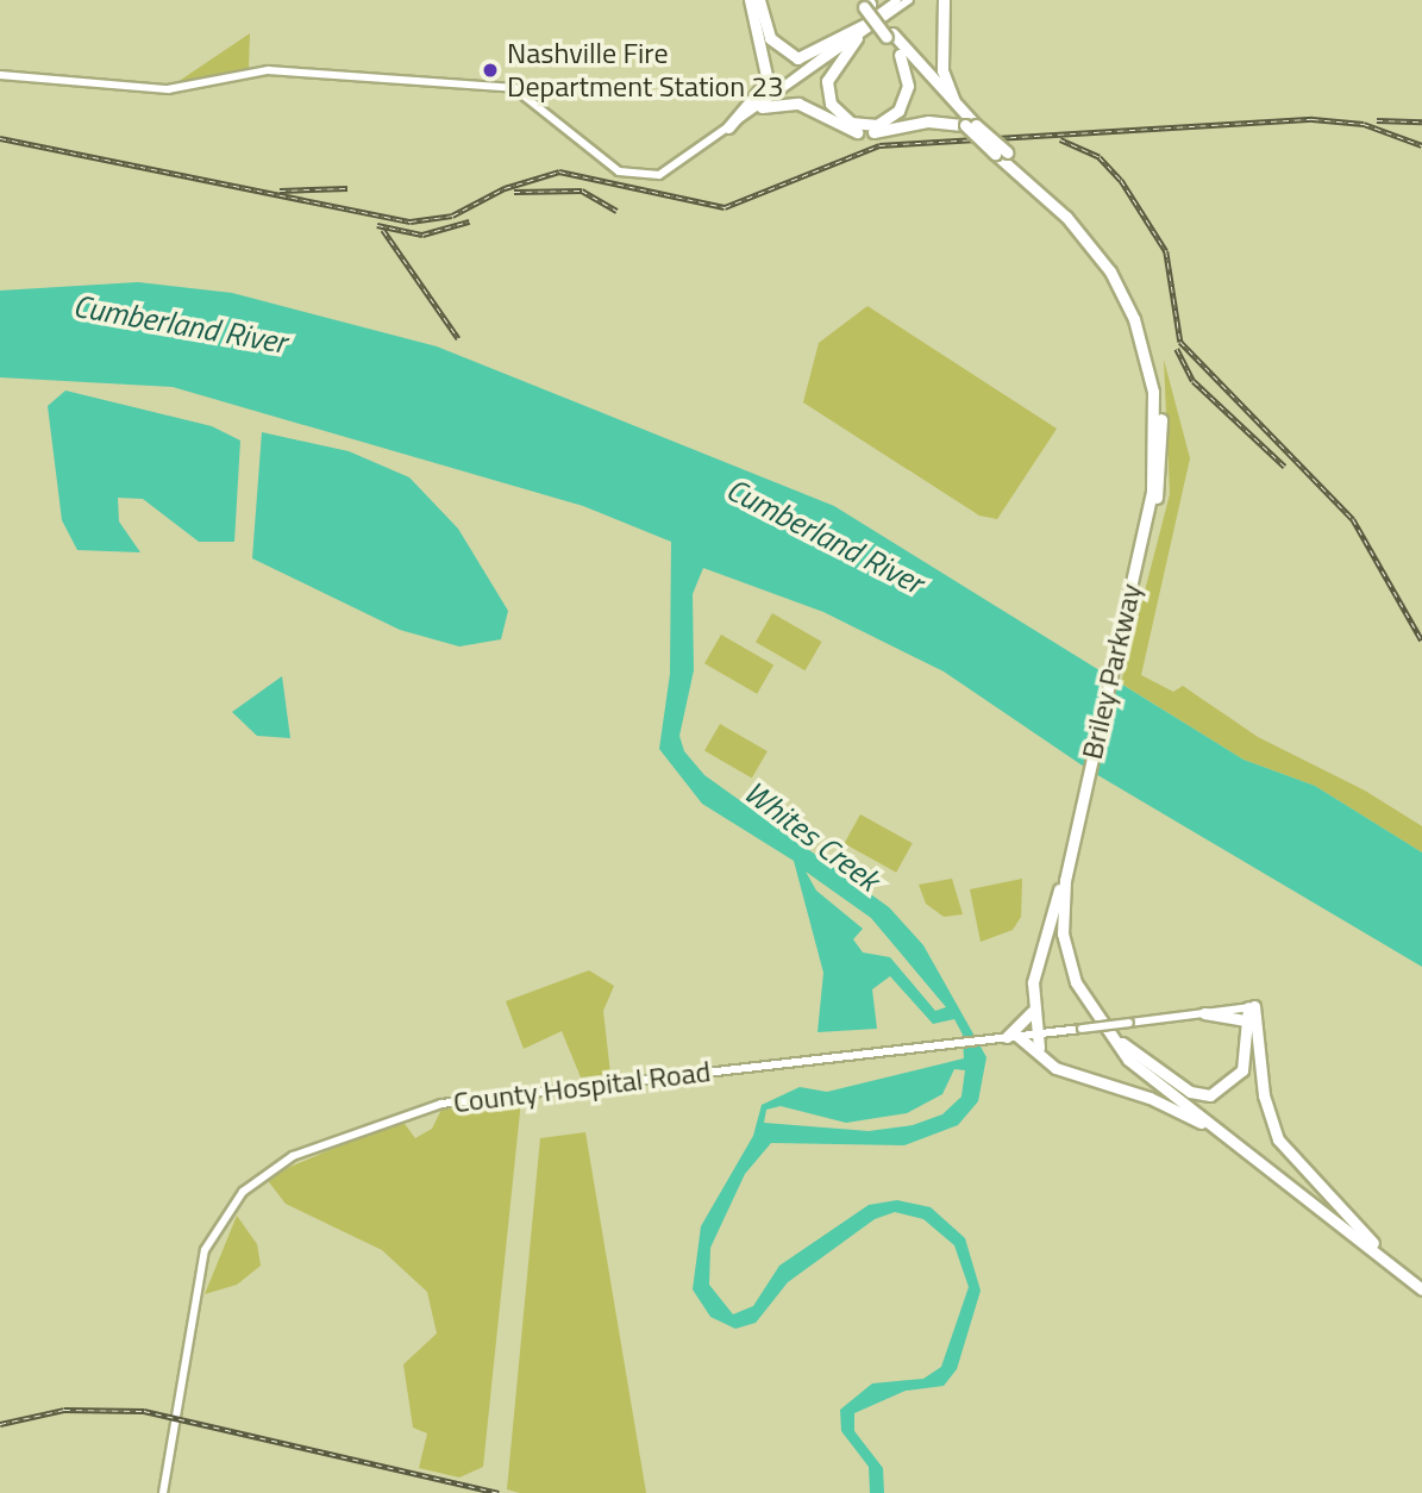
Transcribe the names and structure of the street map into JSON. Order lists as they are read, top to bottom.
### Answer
{
  "streets": {
    "highway": ["Briley Parkway"],
    "main road": ["County Hospital Road"]
  },
  "water": ["Cumberland River", "Whites Creek"],
  "places": ["Nashville Fire Department Station 23"]
}
